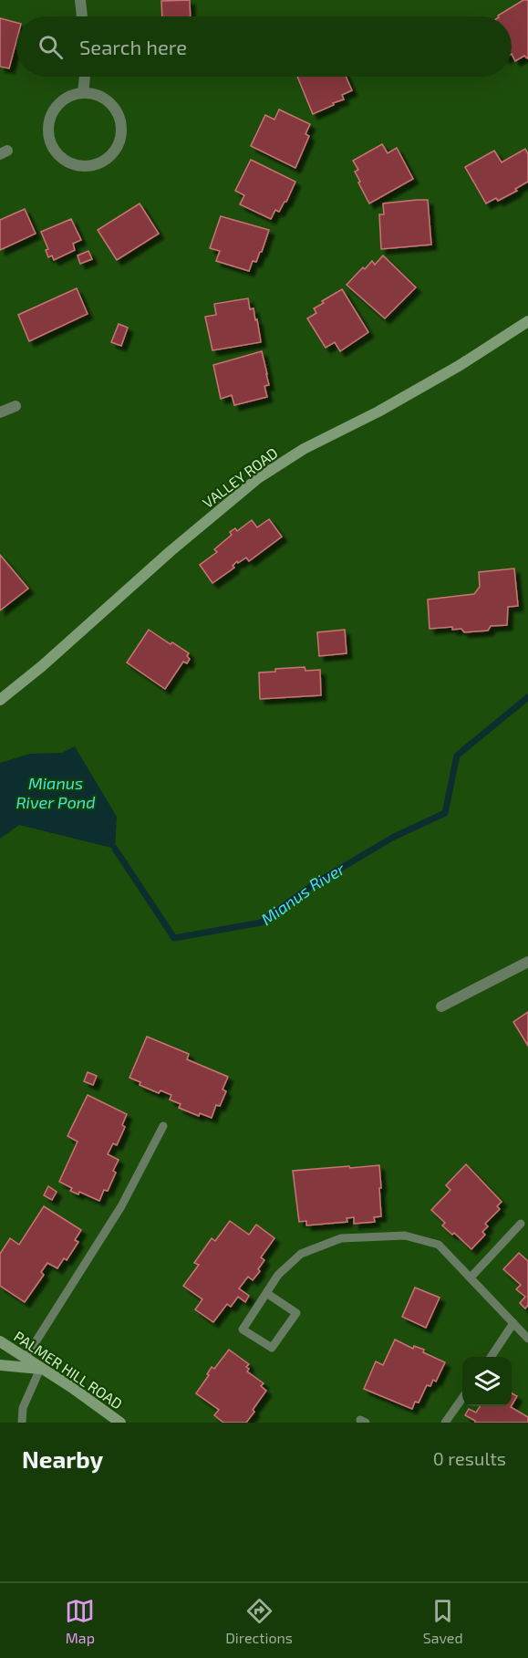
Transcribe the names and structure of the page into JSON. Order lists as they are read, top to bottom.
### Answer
{
  "streets": {
    "street": ["VALLEY ROAD", "PALMER HILL ROAD"]
  },
  "water": ["Mianus River Pond", "Mianus River"],
  "page": {
    "search": "Search here",
    "heading": ["Nearby", "0 results"],
    "nav": ["Map", "Directions", "Saved"]
  }
}
